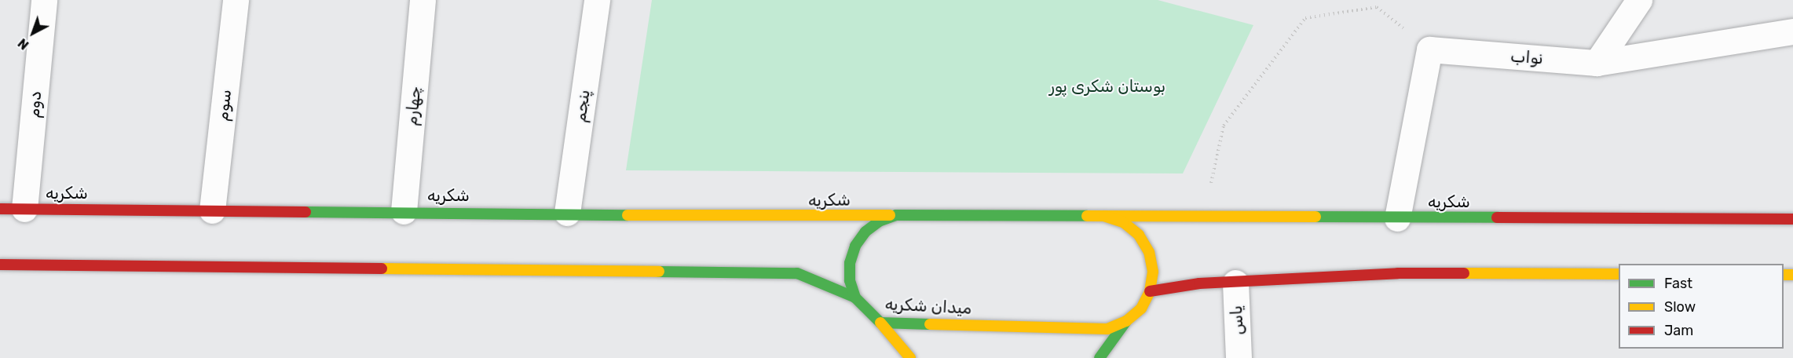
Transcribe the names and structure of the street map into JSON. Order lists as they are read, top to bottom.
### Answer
{
  "streets": {
    "main road": ["شکریه", "میدان شکریه"],
    "street": [
      "نواب",
      "دوم",
      "سوم",
      "چهارم",
      "پنجم",
      "یاس"
    ]
  },
  "crossings": [
    ["دوم", "شکریه"],
    ["سوم", "شکریه"],
    ["چهارم", "شکریه"],
    ["پنجم", "شکریه"],
    ["شکریه", "میدان شکریه"]
  ],
  "parks": ["بوستان شکری پور"],
  "legend": ["Fast", "Slow", "Jam"],
  "north": "bottom left"
}
